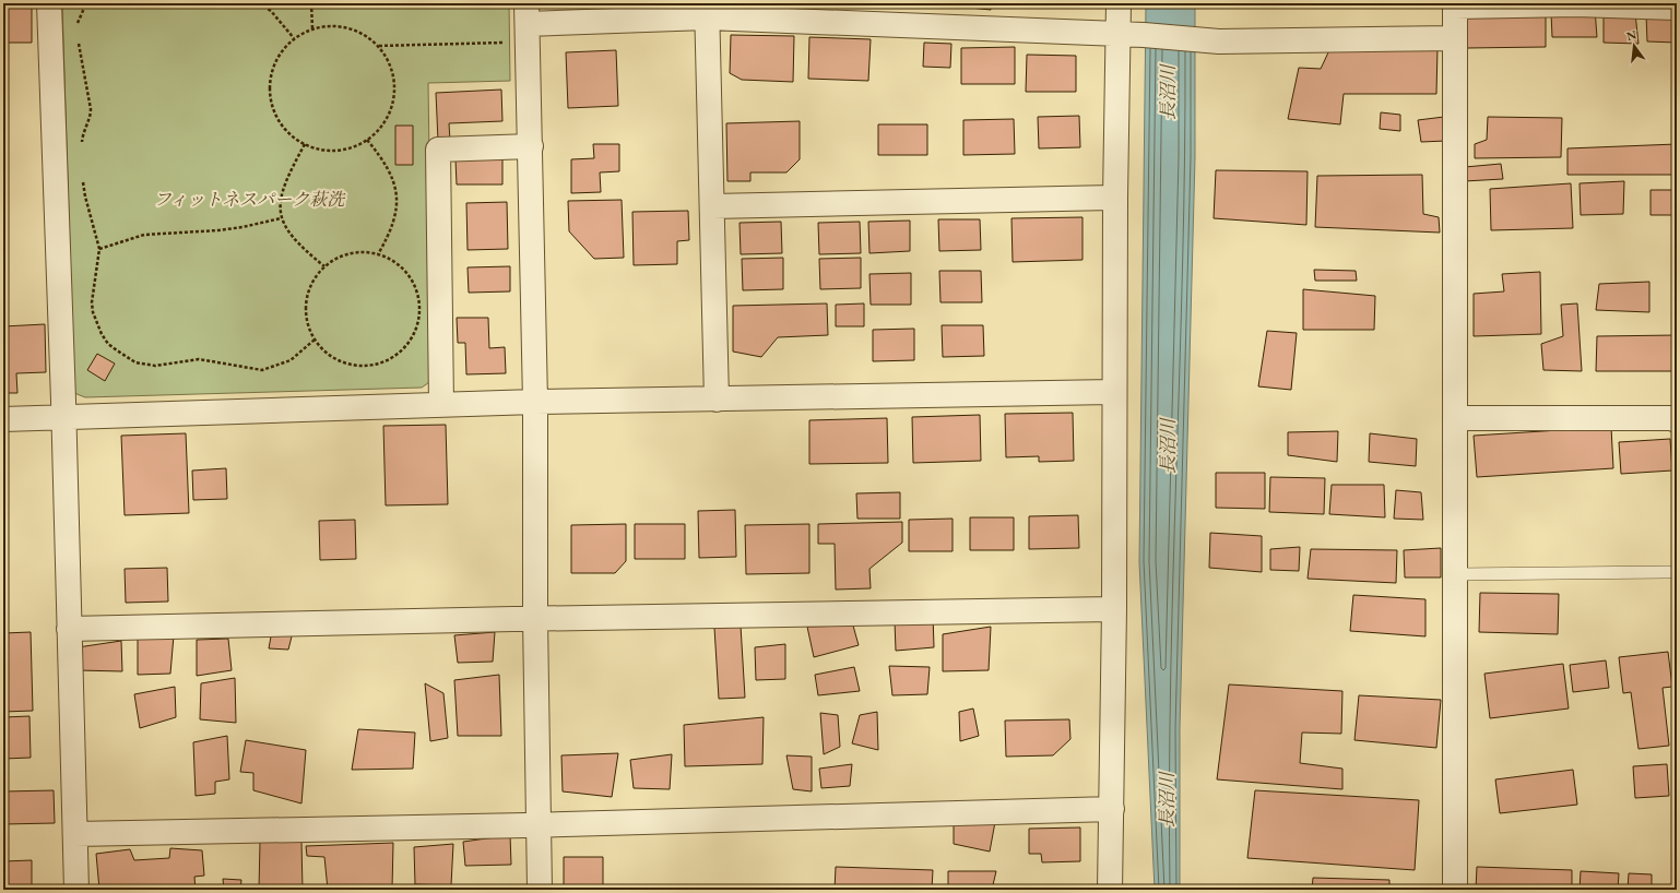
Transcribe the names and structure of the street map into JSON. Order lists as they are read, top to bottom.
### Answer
{
  "water": ["長沼川"],
  "parks": ["フィットネスパーク萩洗"],
  "north": "top"
}
